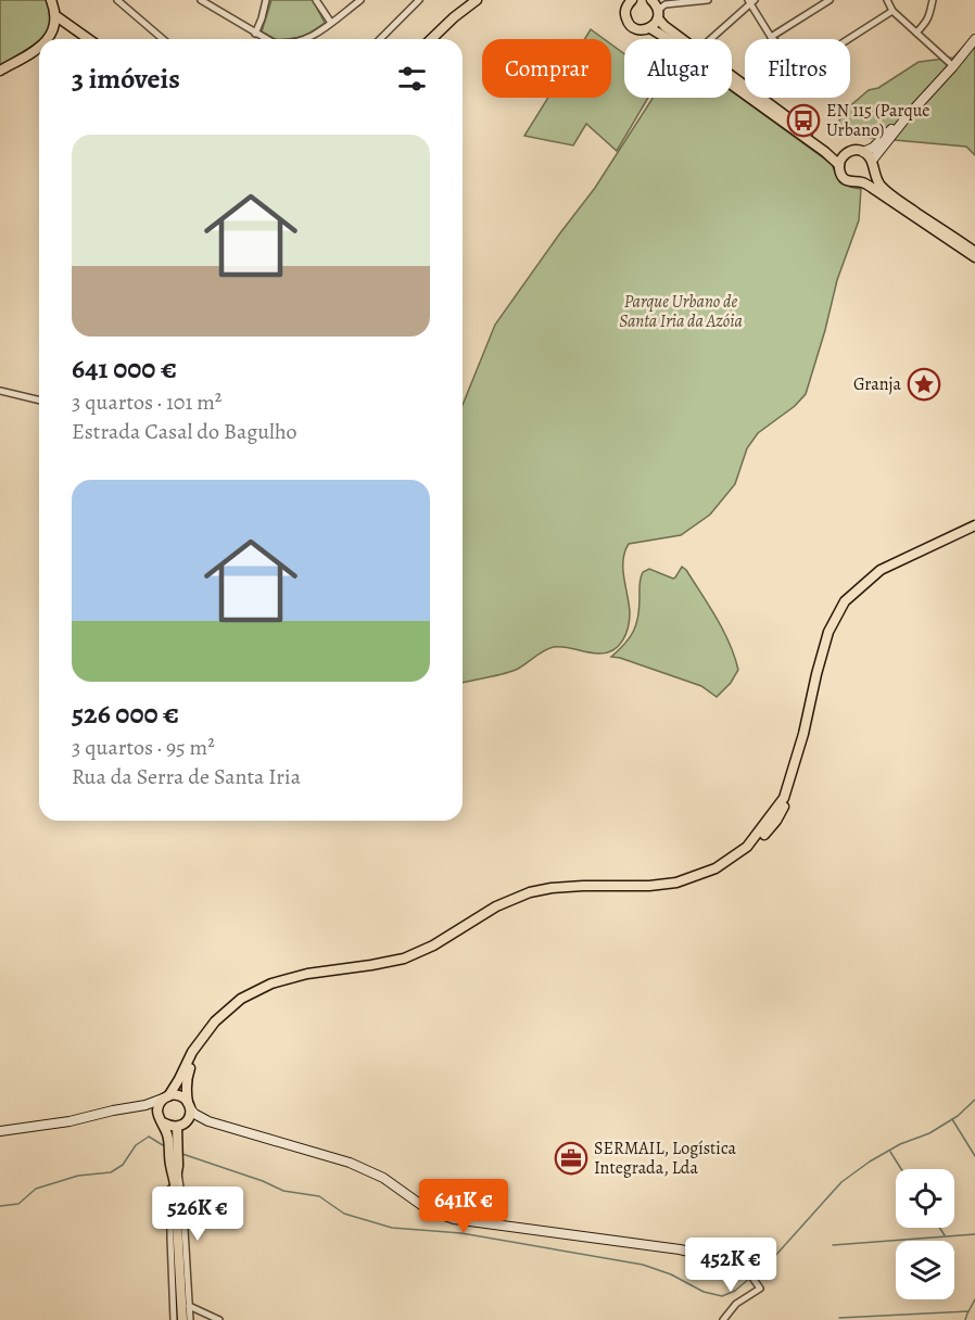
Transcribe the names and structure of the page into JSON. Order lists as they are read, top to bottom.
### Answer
{
  "parks": ["Parque Urbano de Santa Iria da Azóia"],
  "places": {
    "bus stop": ["EN 115 (Parque Urbano)"],
    "place": ["Granja"],
    "office": ["SERMAIL, Logística Integrada, Lda"]
  },
  "page": {
    "chip": ["Comprar", "Alugar", "Filtros"],
    "heading": "3 imóveis",
    "list": [
      {
        "name": "641 000 €",
        "note": "3 quartos · 101 m² · Estrada Casal do Bagulho"
      },
      {
        "name": "526 000 €",
        "note": "3 quartos · 95 m² · Rua da Serra de Santa Iria"
      }
    ],
    "price": ["641K €", "526K €", "452K €"]
  }
}
